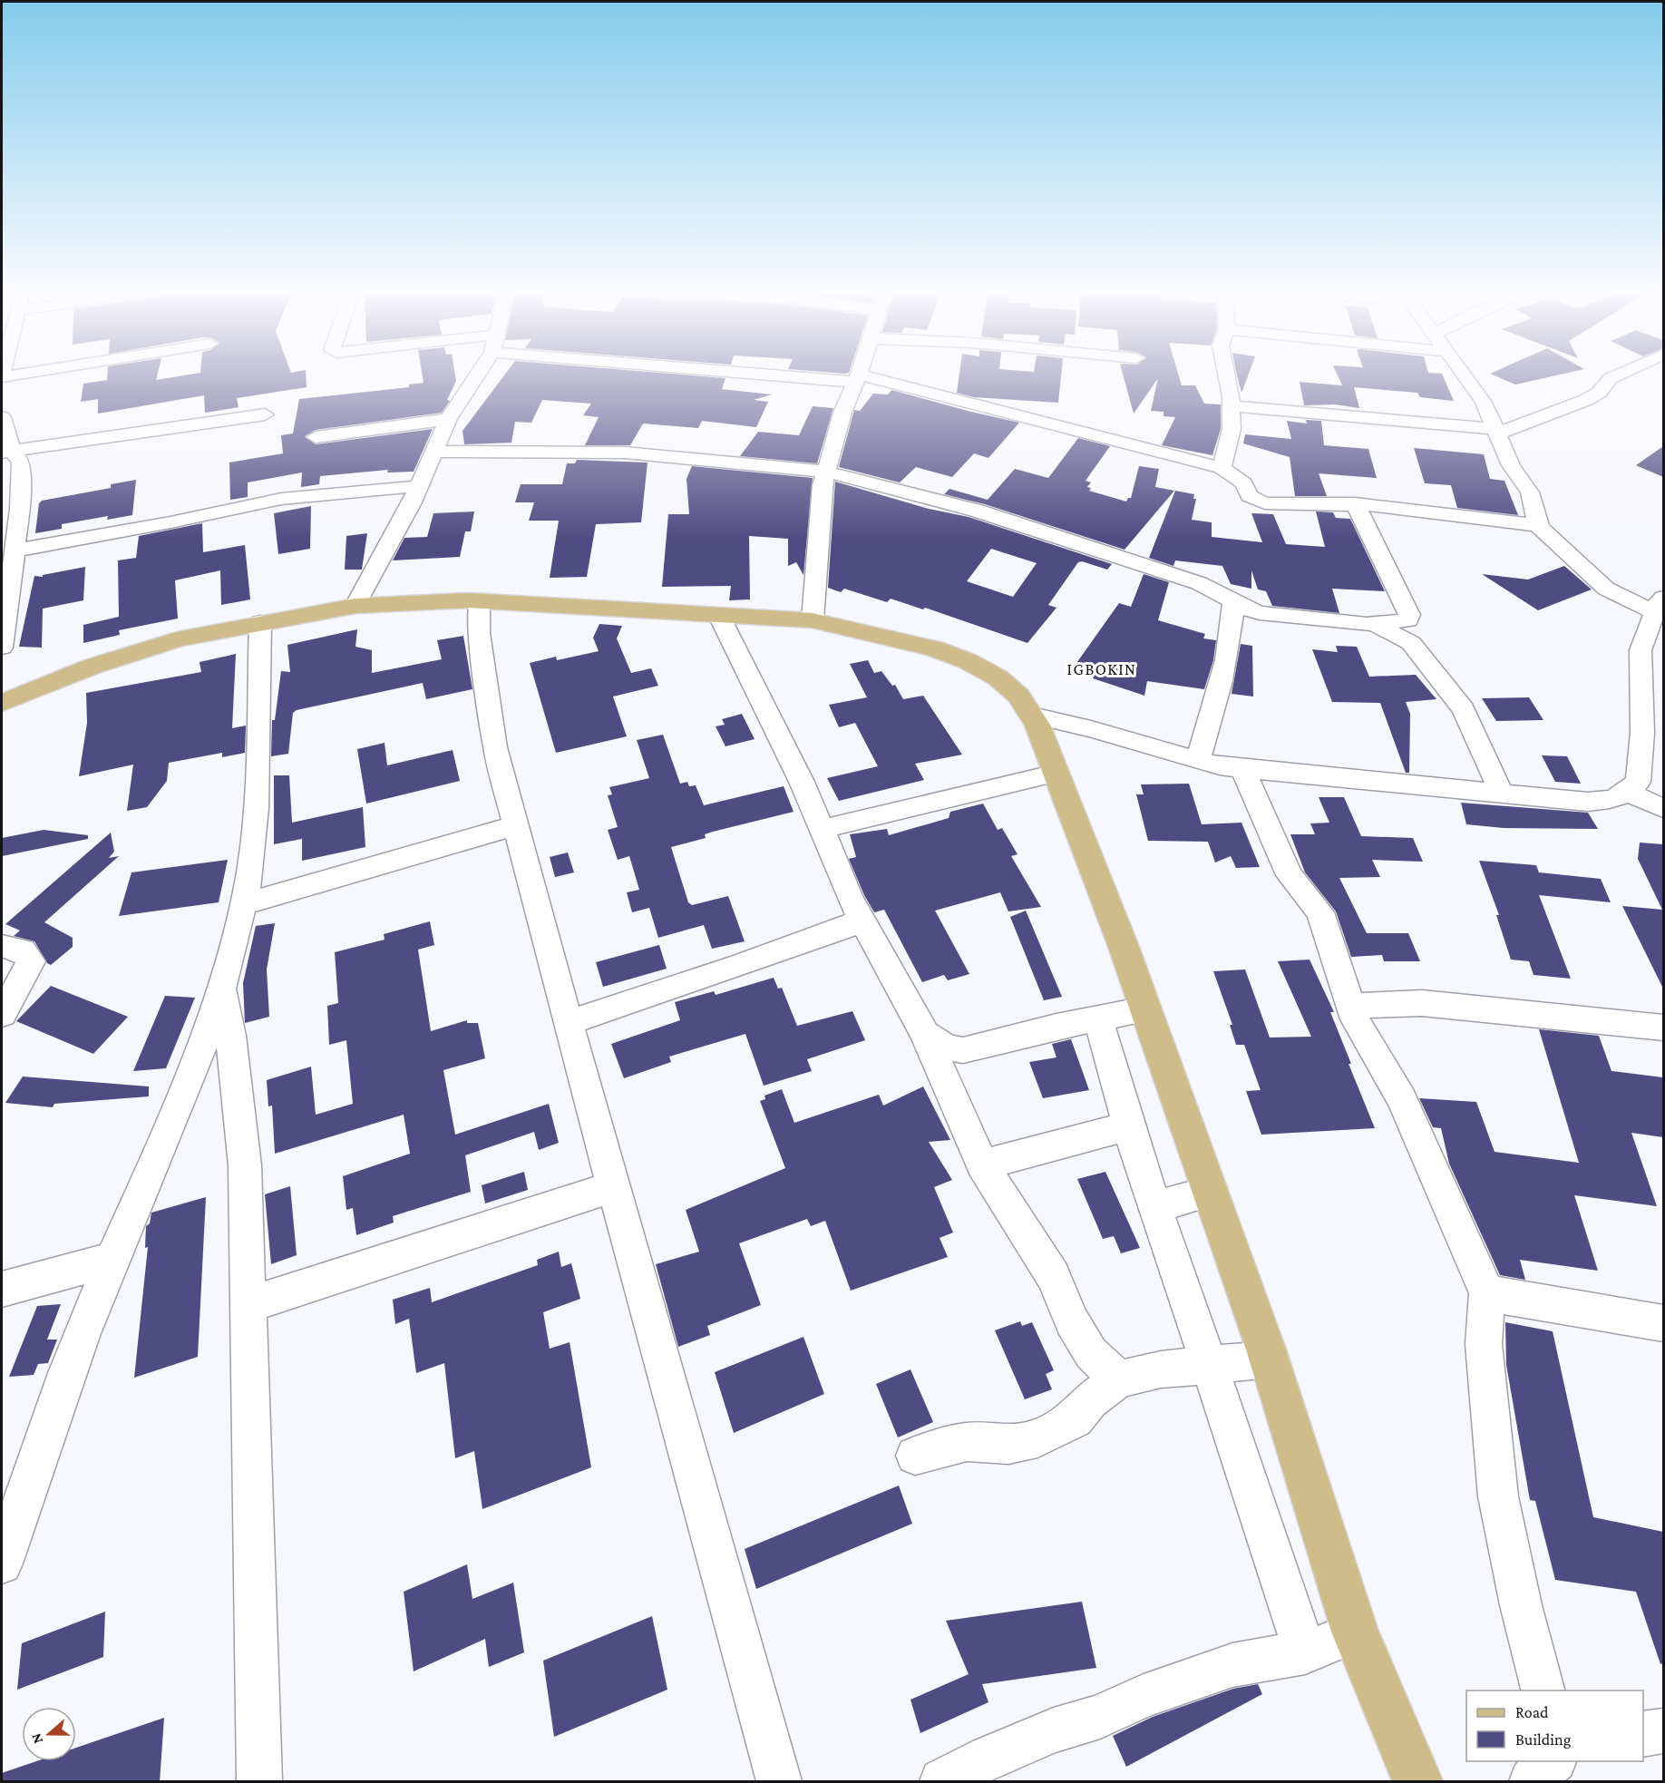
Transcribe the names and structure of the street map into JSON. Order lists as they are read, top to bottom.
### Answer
{
  "districts": ["IGBOKIN"],
  "legend": ["Road", "Building"],
  "north": "left"
}
